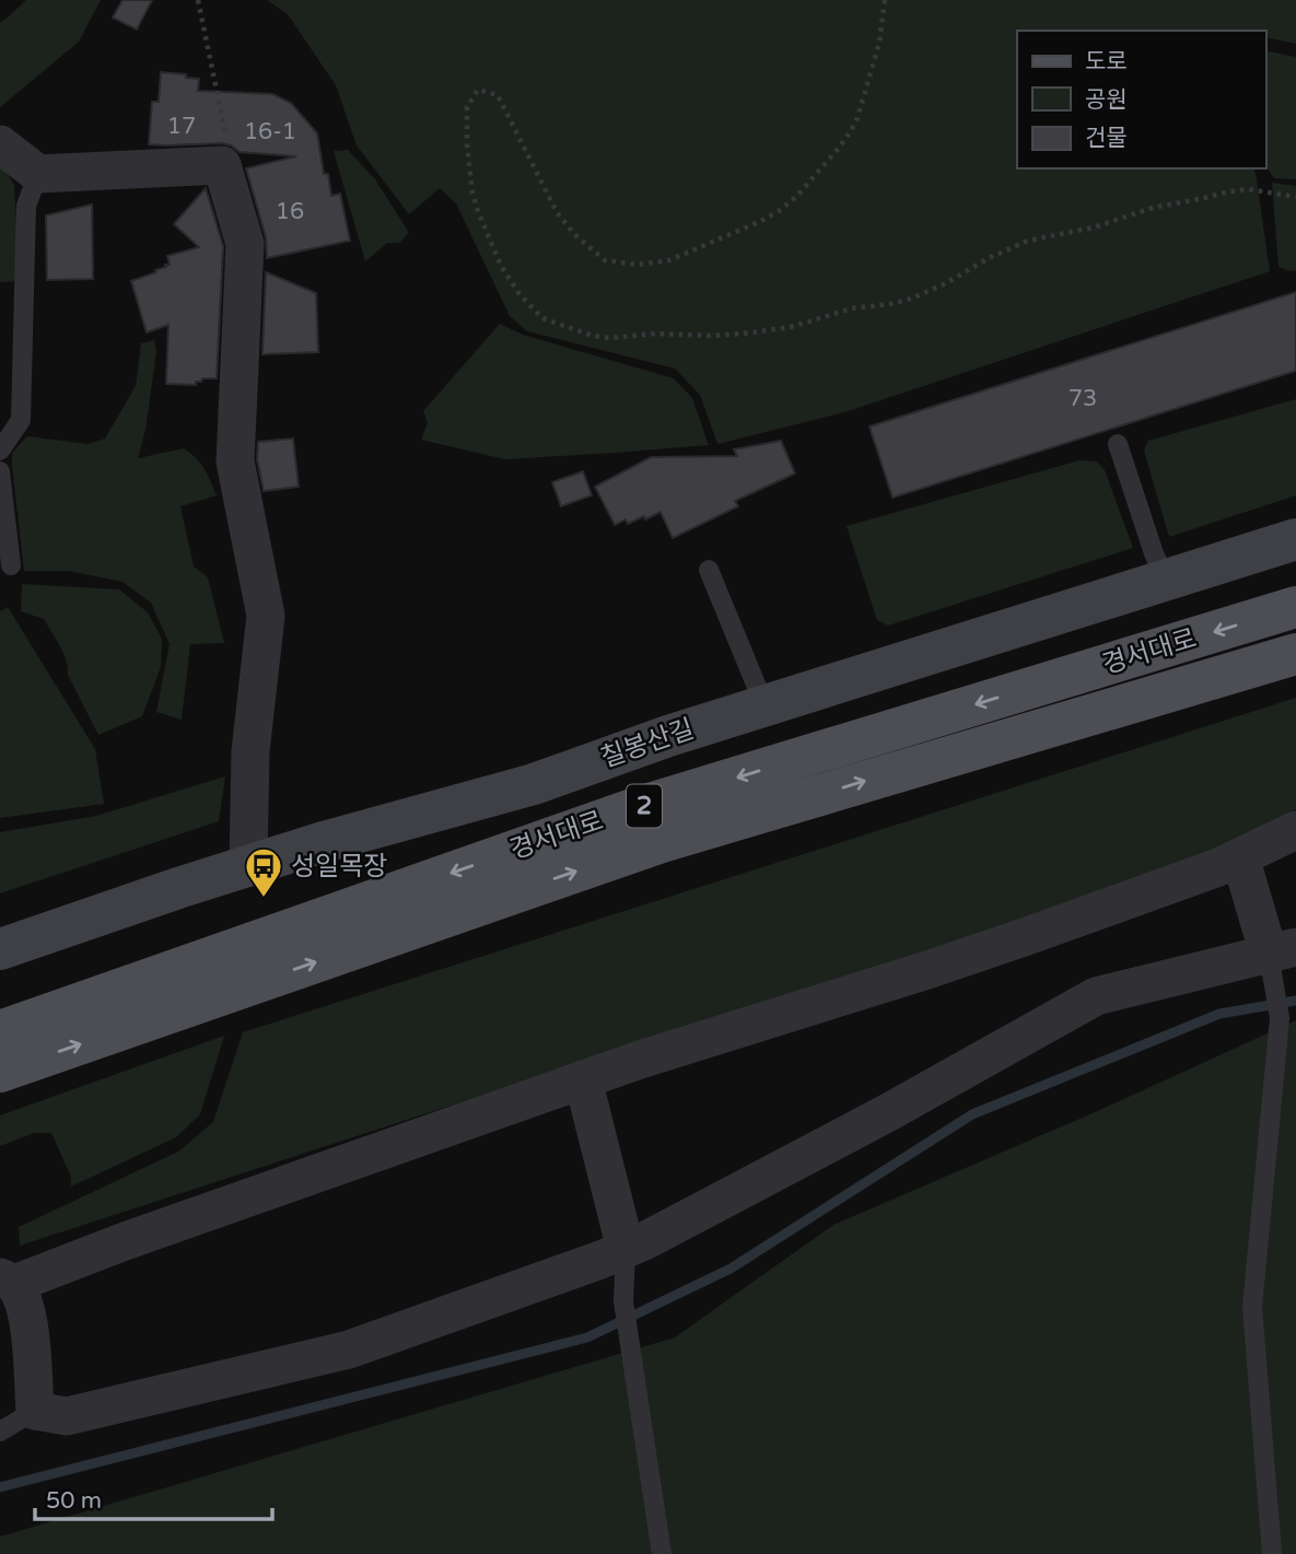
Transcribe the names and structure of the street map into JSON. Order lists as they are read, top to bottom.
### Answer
{
  "streets": {
    "main road": ["경서대로", "2"],
    "street": ["칠봉산길"]
  },
  "places": {
    "bus stop": ["성일목장"]
  },
  "house_numbers": [
    "17",
    "16-1",
    "16",
    "73"
  ],
  "legend": ["도로", "공원", "건물"],
  "scale_bar": "50 m"
}
